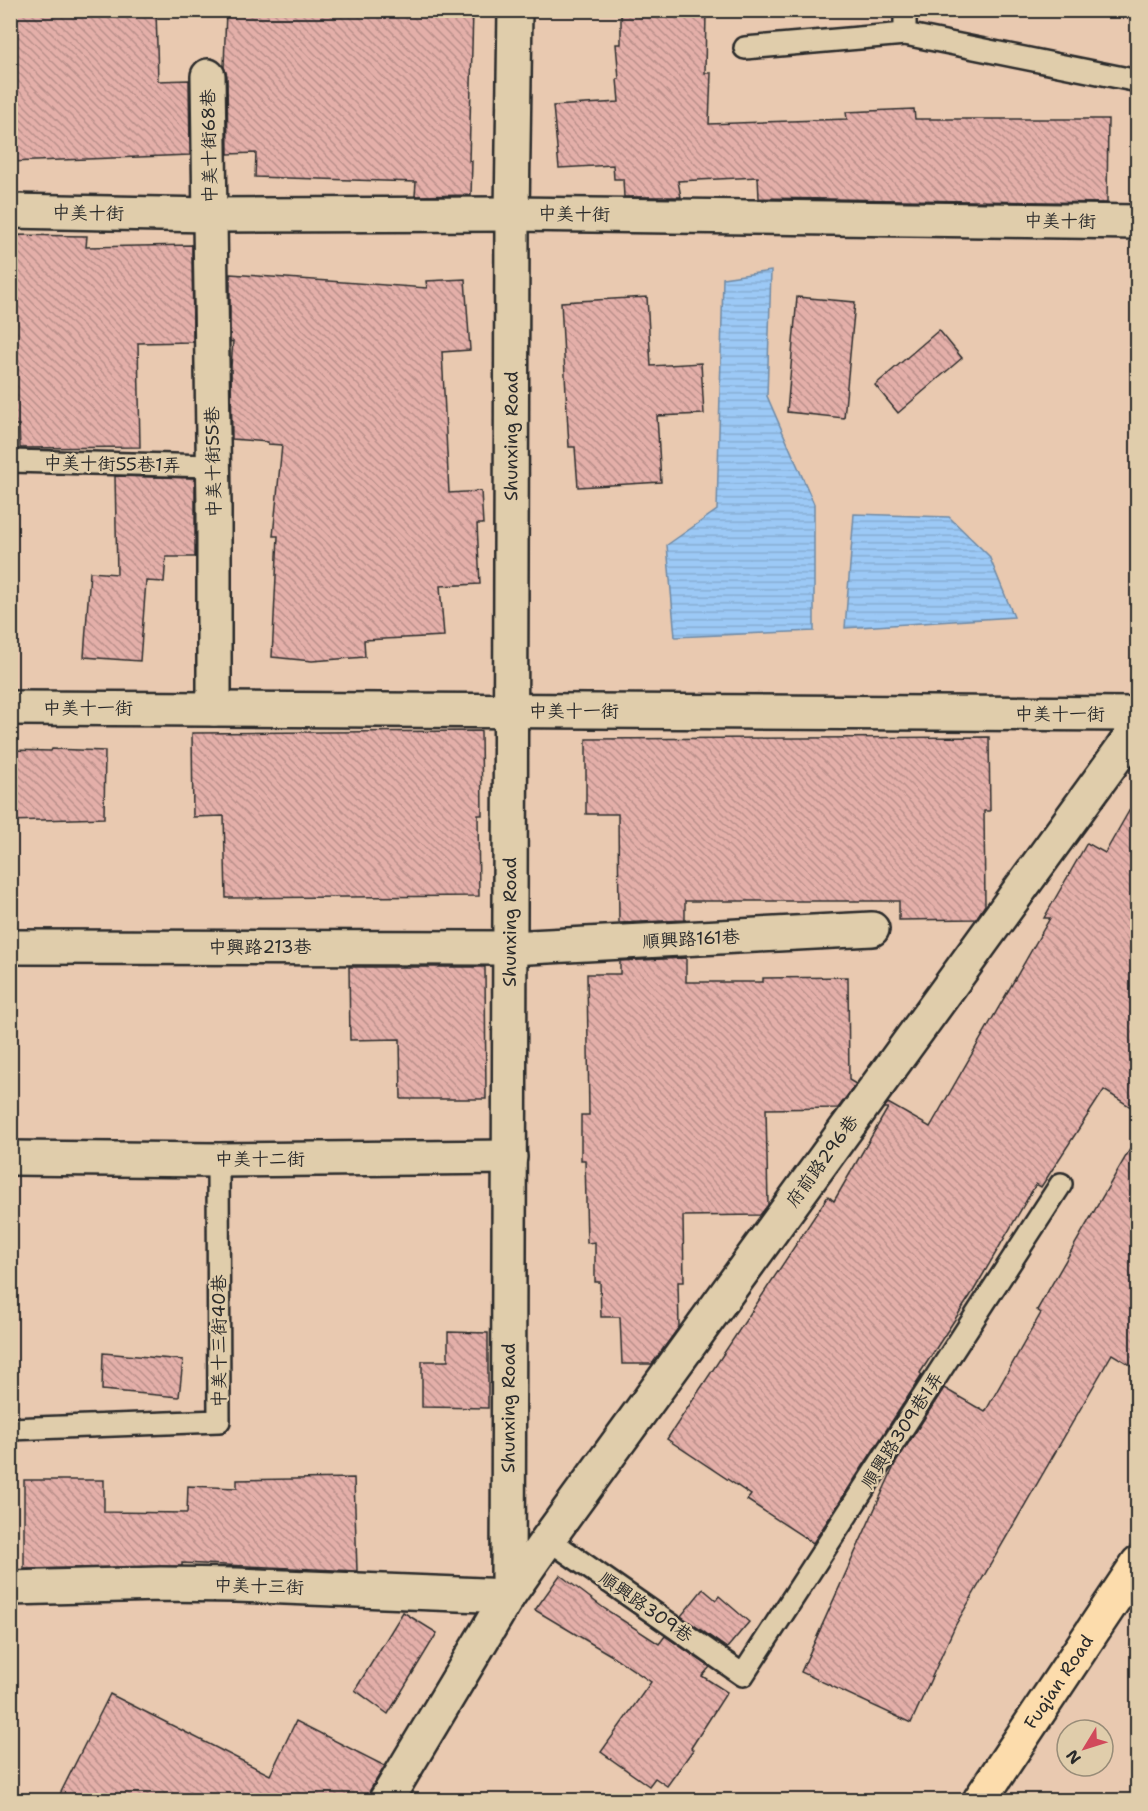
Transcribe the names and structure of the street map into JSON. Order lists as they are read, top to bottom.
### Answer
{
  "streets": {
    "main road": ["Fuqian Road"],
    "street": [
      "中美十街68巷",
      "中美十街",
      "Shunxing Road",
      "中美十街55巷",
      "中美十一街",
      "順興路161巷",
      "中興路213巷",
      "中美十二街",
      "府前路296巷",
      "中美十三街"
    ],
    "lane": [
      "中美十街55巷1弄",
      "中美十三街40巷",
      "順興路309巷1弄",
      "順興路309巷"
    ]
  },
  "crossings": [
    ["中美十街68巷", "中美十街"],
    ["中美十街68巷", "中美十街55巷"],
    ["中美十街", "Shunxing Road"],
    ["中美十街", "中美十街55巷"],
    ["Shunxing Road", "中美十一街"],
    ["Shunxing Road", "順興路161巷"],
    ["Shunxing Road", "中興路213巷"],
    ["Shunxing Road", "中美十二街"],
    ["Shunxing Road", "府前路296巷"],
    ["Shunxing Road", "中美十三街"],
    ["中美十街55巷", "中美十街55巷1弄"],
    ["中美十街55巷", "中美十一街"],
    ["順興路161巷", "中興路213巷"],
    ["中美十二街", "中美十三街40巷"],
    ["府前路296巷", "中美十三街"],
    ["府前路296巷", "順興路309巷"],
    ["順興路309巷1弄", "順興路309巷"]
  ],
  "north": "bottom left"
}
